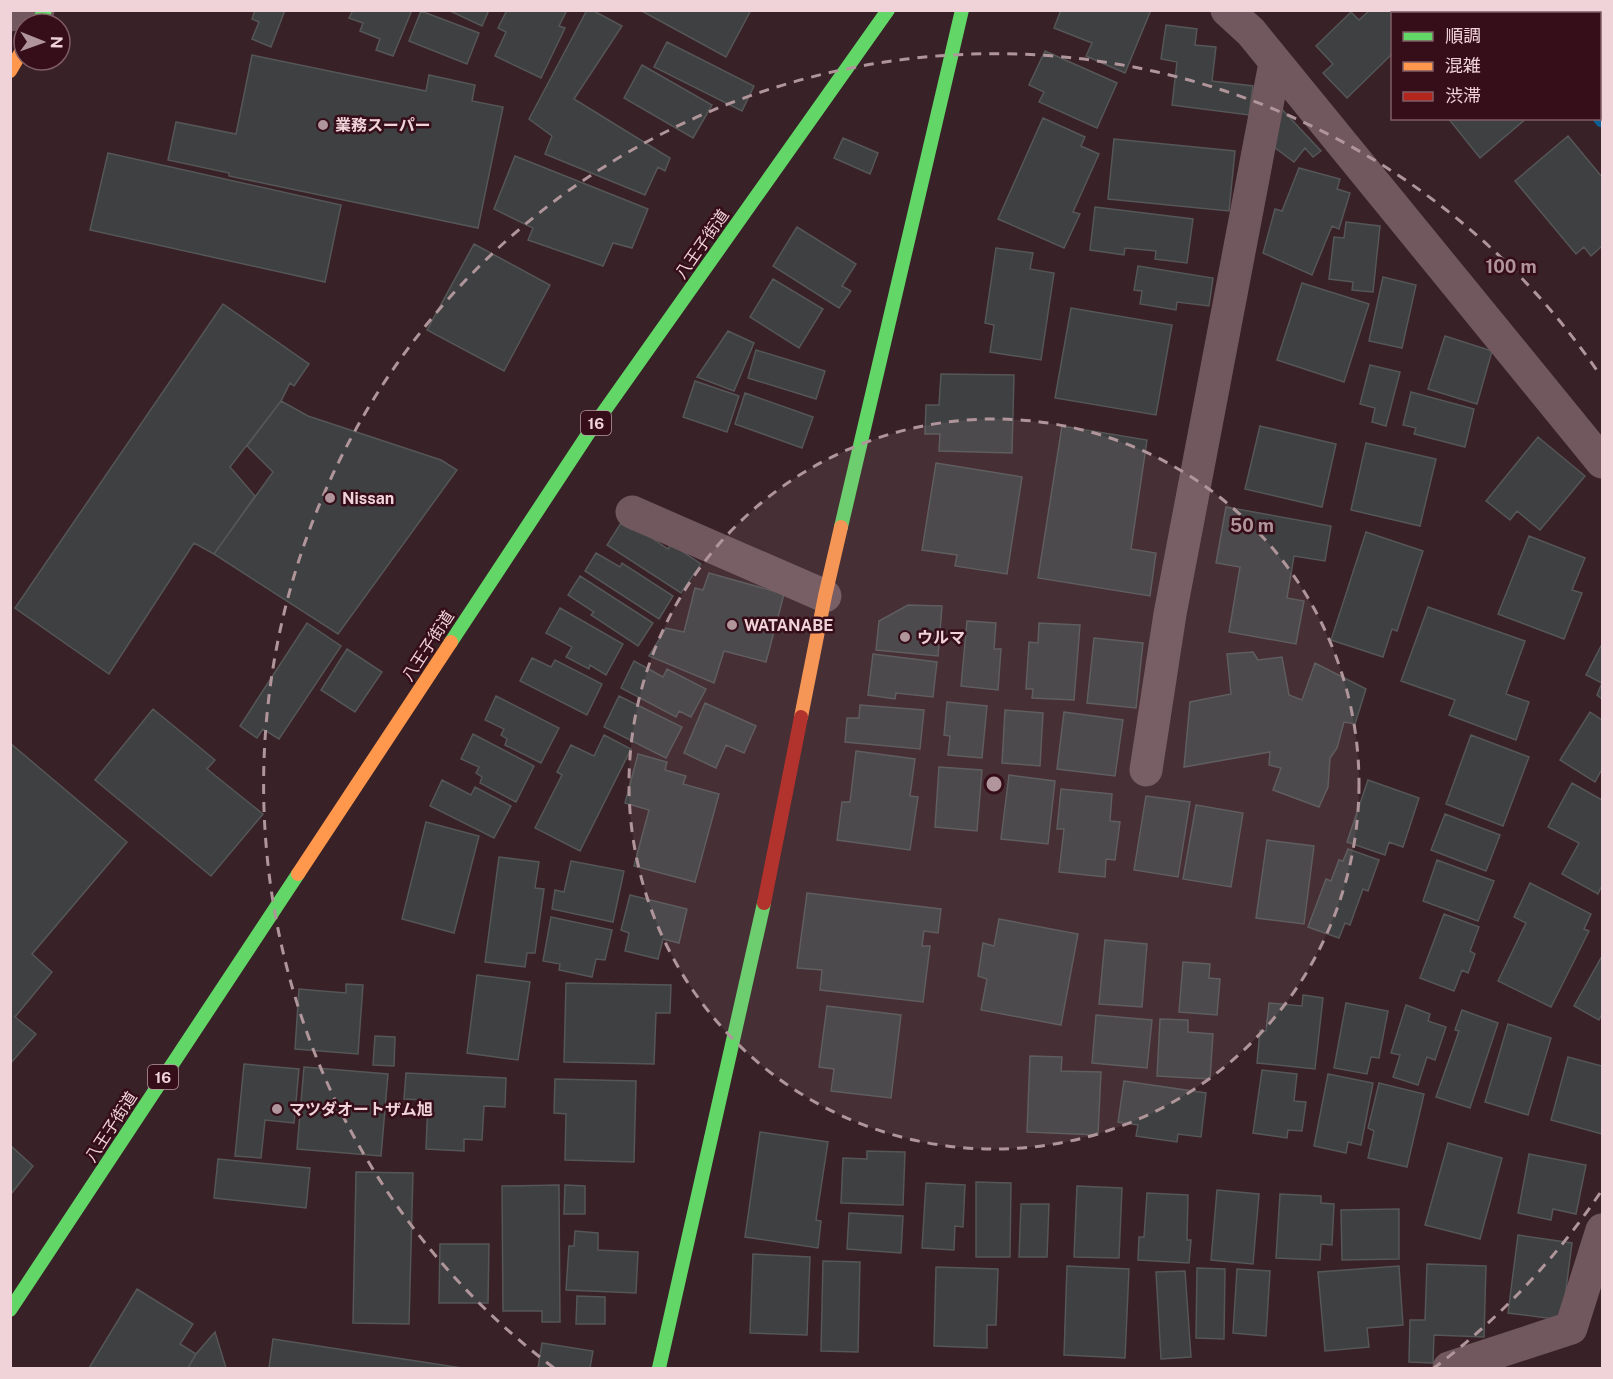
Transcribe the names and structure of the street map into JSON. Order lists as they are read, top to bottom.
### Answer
{
  "streets": {
    "main road": ["八王子街道", "16"]
  },
  "places": [
    "業務スーパー",
    "Nissan",
    "WATANABE",
    "ウルマ",
    "マツダオートザム旭"
  ],
  "legend": ["順調", "混雑", "渋滞"],
  "north": "right",
  "rings": ["100 m", "50 m"]
}
